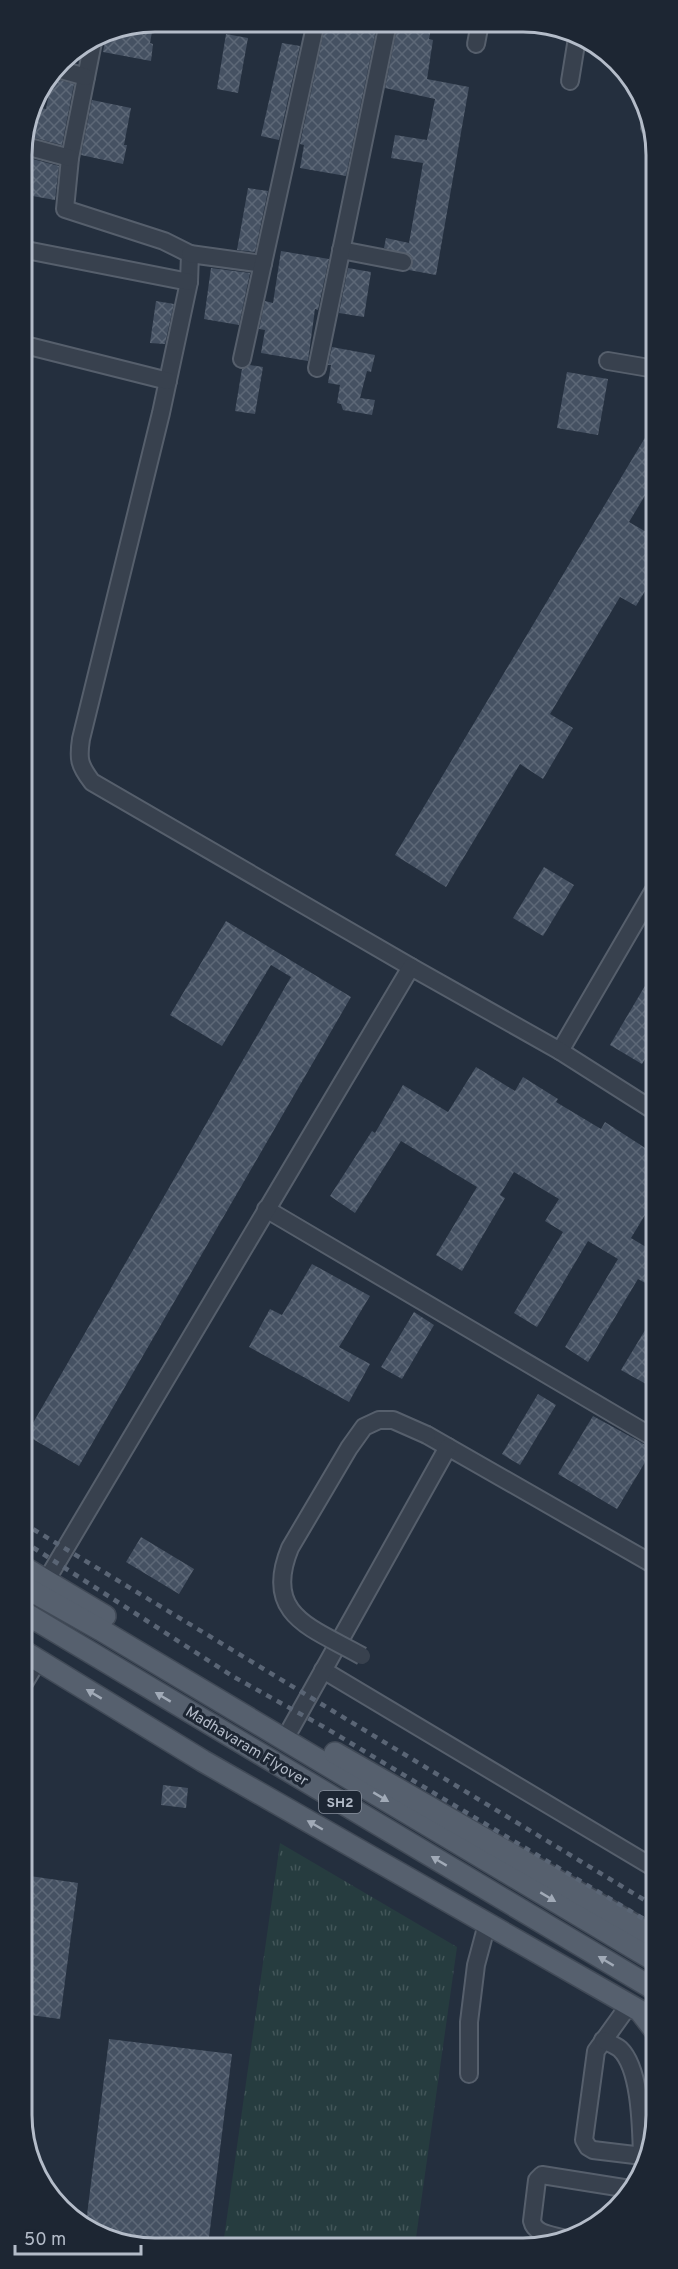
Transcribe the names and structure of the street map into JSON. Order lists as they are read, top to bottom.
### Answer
{
  "streets": {
    "main road": ["Madhavaram Flyover", "SH2"]
  },
  "scale_bar": "50 m"
}
